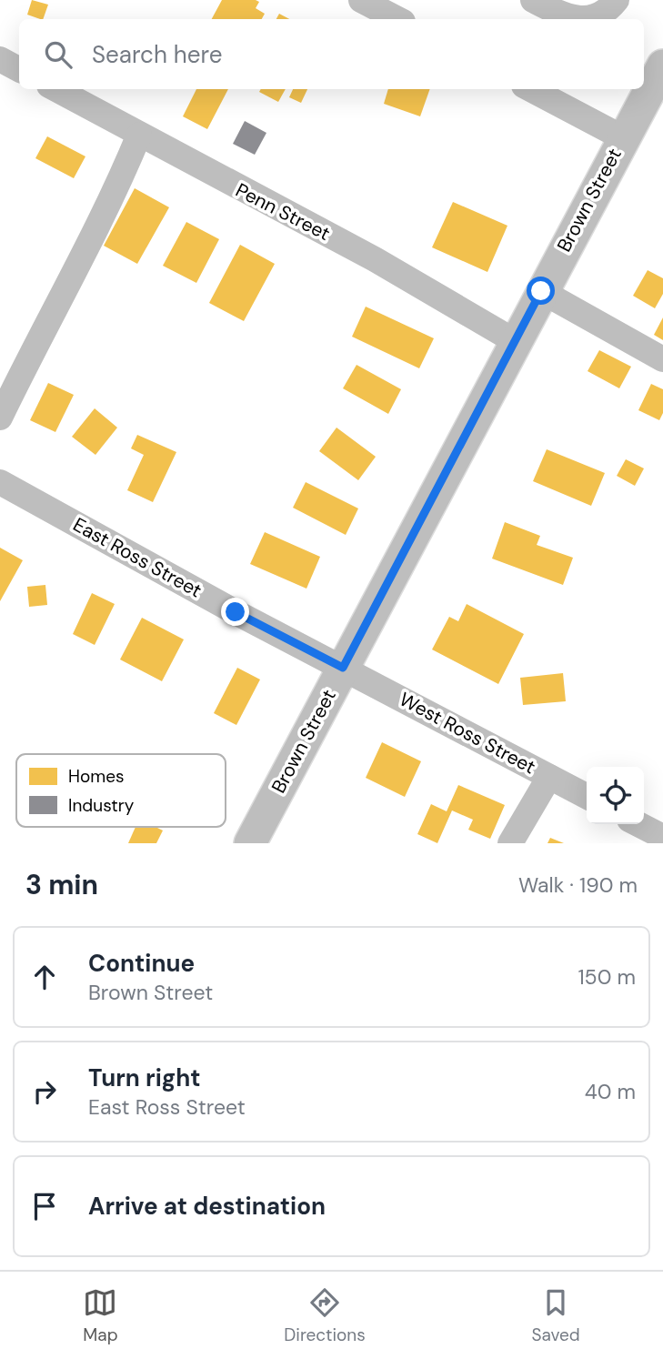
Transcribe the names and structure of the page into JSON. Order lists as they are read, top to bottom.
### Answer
{
  "streets": {
    "main road": ["Brown Street"],
    "street": ["Penn Street", "East Ross Street", "West Ross Street"]
  },
  "crossings": [
    ["Brown Street", "Penn Street"],
    ["Brown Street", "East Ross Street"],
    ["Brown Street", "West Ross Street"],
    ["East Ross Street", "West Ross Street"]
  ],
  "legend": ["Homes", "Industry"],
  "page": {
    "search": "Search here",
    "heading": ["3 min", "Walk · 190 m"],
    "list": [
      ["Continue", "Brown Street", "150 m"],
      ["Turn right", "East Ross Street", "40 m"],
      "Arrive at destination"
    ],
    "nav": ["Map", "Directions", "Saved"]
  }
}
